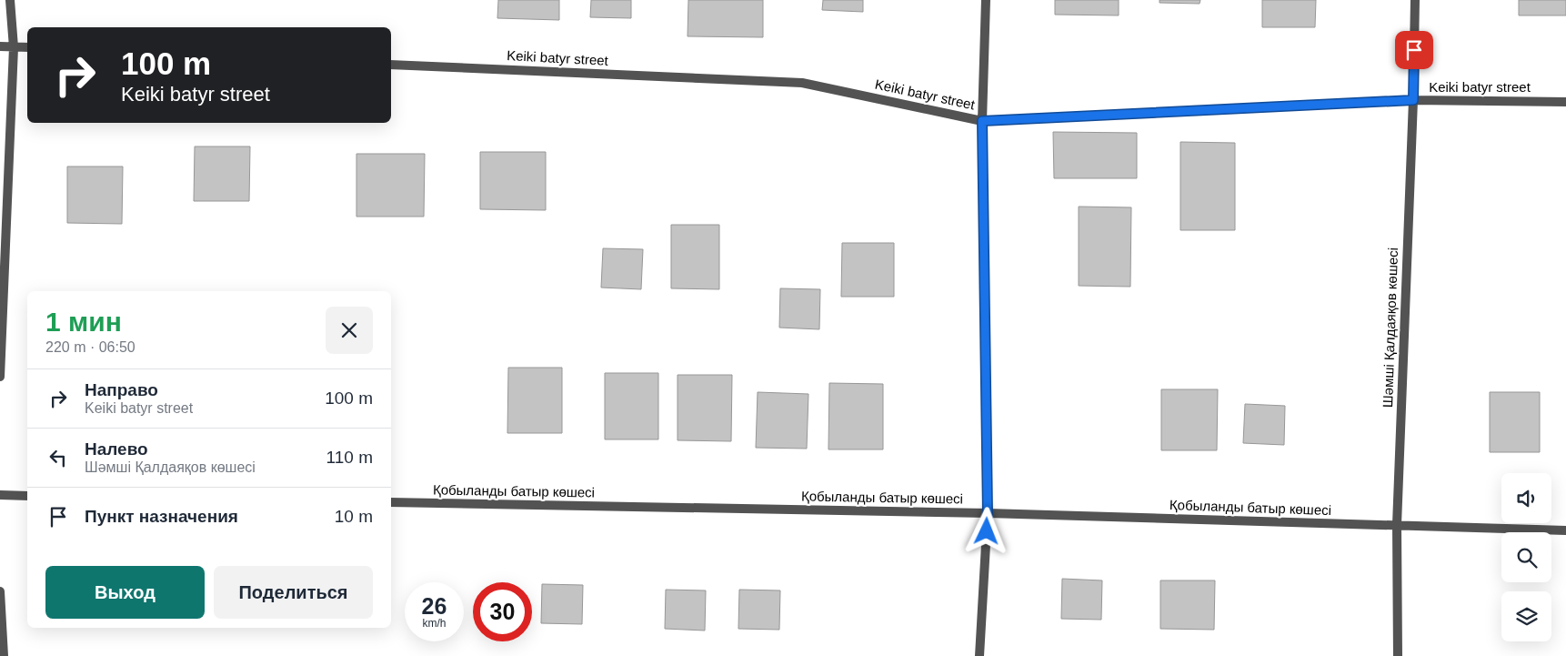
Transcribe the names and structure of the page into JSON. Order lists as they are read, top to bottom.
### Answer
{
  "streets": {
    "street": ["Keiki batyr street", "Шәмші Қалдаяқов көшесі", "Қобыланды батыр көшесі"]
  },
  "crossings": [
    ["Keiki batyr street", "Шәмші Қалдаяқов көшесі"],
    ["Шәмші Қалдаяқов көшесі", "Қобыланды батыр көшесі"]
  ],
  "page": {
    "turn": ["100 m", "Keiki batyr street"],
    "heading": ["1 мин", "220 m · 06:50"],
    "list": [
      {
        "name": "Направо",
        "note": "Keiki batyr street",
        "value": "100 m"
      },
      {
        "name": "Налево",
        "note": "Шәмші Қалдаяқов көшесі",
        "value": "110 m"
      },
      {
        "name": "Пункт назначения",
        "value": "10 m"
      }
    ],
    "buttons": ["Выход", "Поделиться"],
    "speed": "26 km/h",
    "limit": "30"
  }
}
